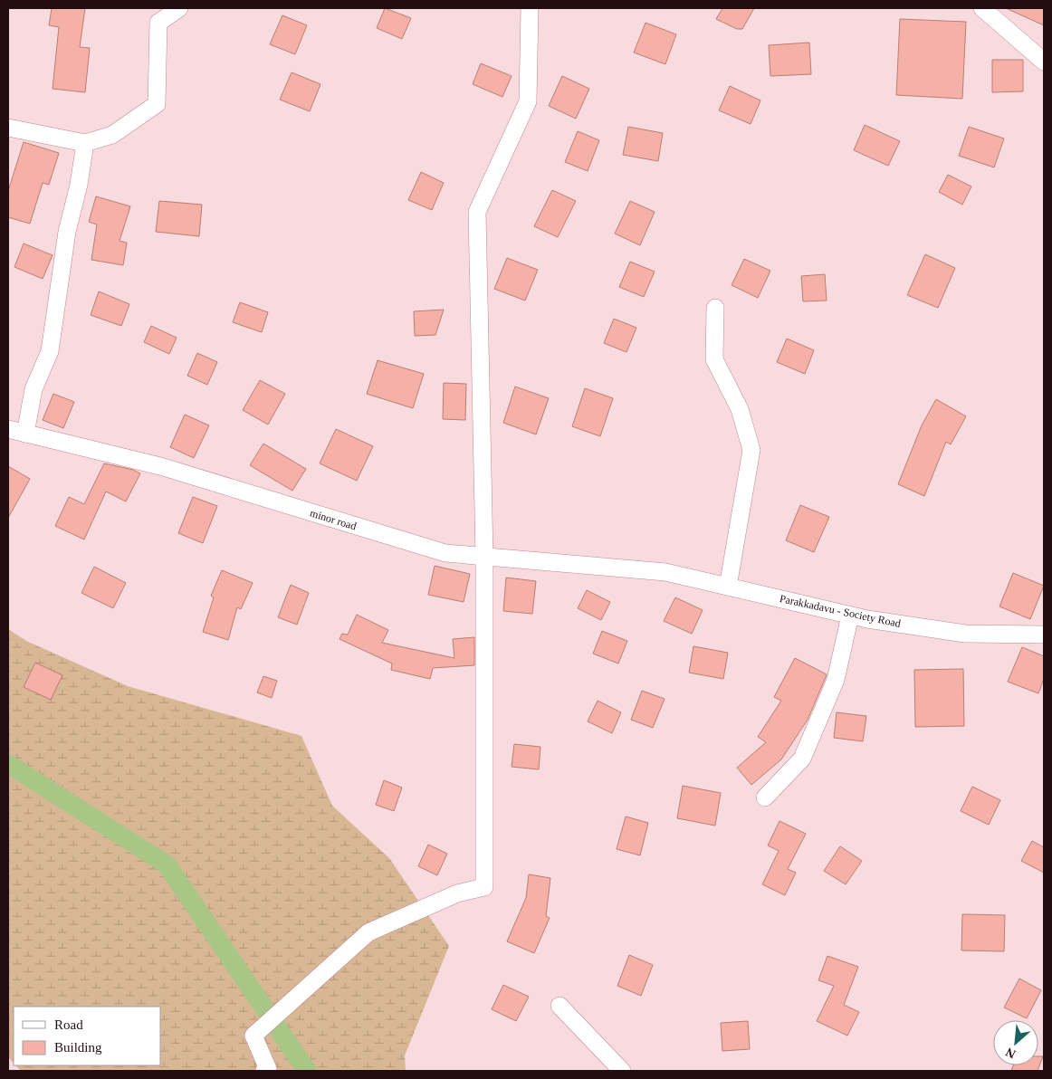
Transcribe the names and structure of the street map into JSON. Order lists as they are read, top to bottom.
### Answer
{
  "streets": {
    "street": ["minor road", "Parakkadavu - Society Road"]
  },
  "crossings": [
    ["minor road", "Parakkadavu - Society Road"]
  ],
  "legend": ["Road", "Building"],
  "north": "bottom left"
}
